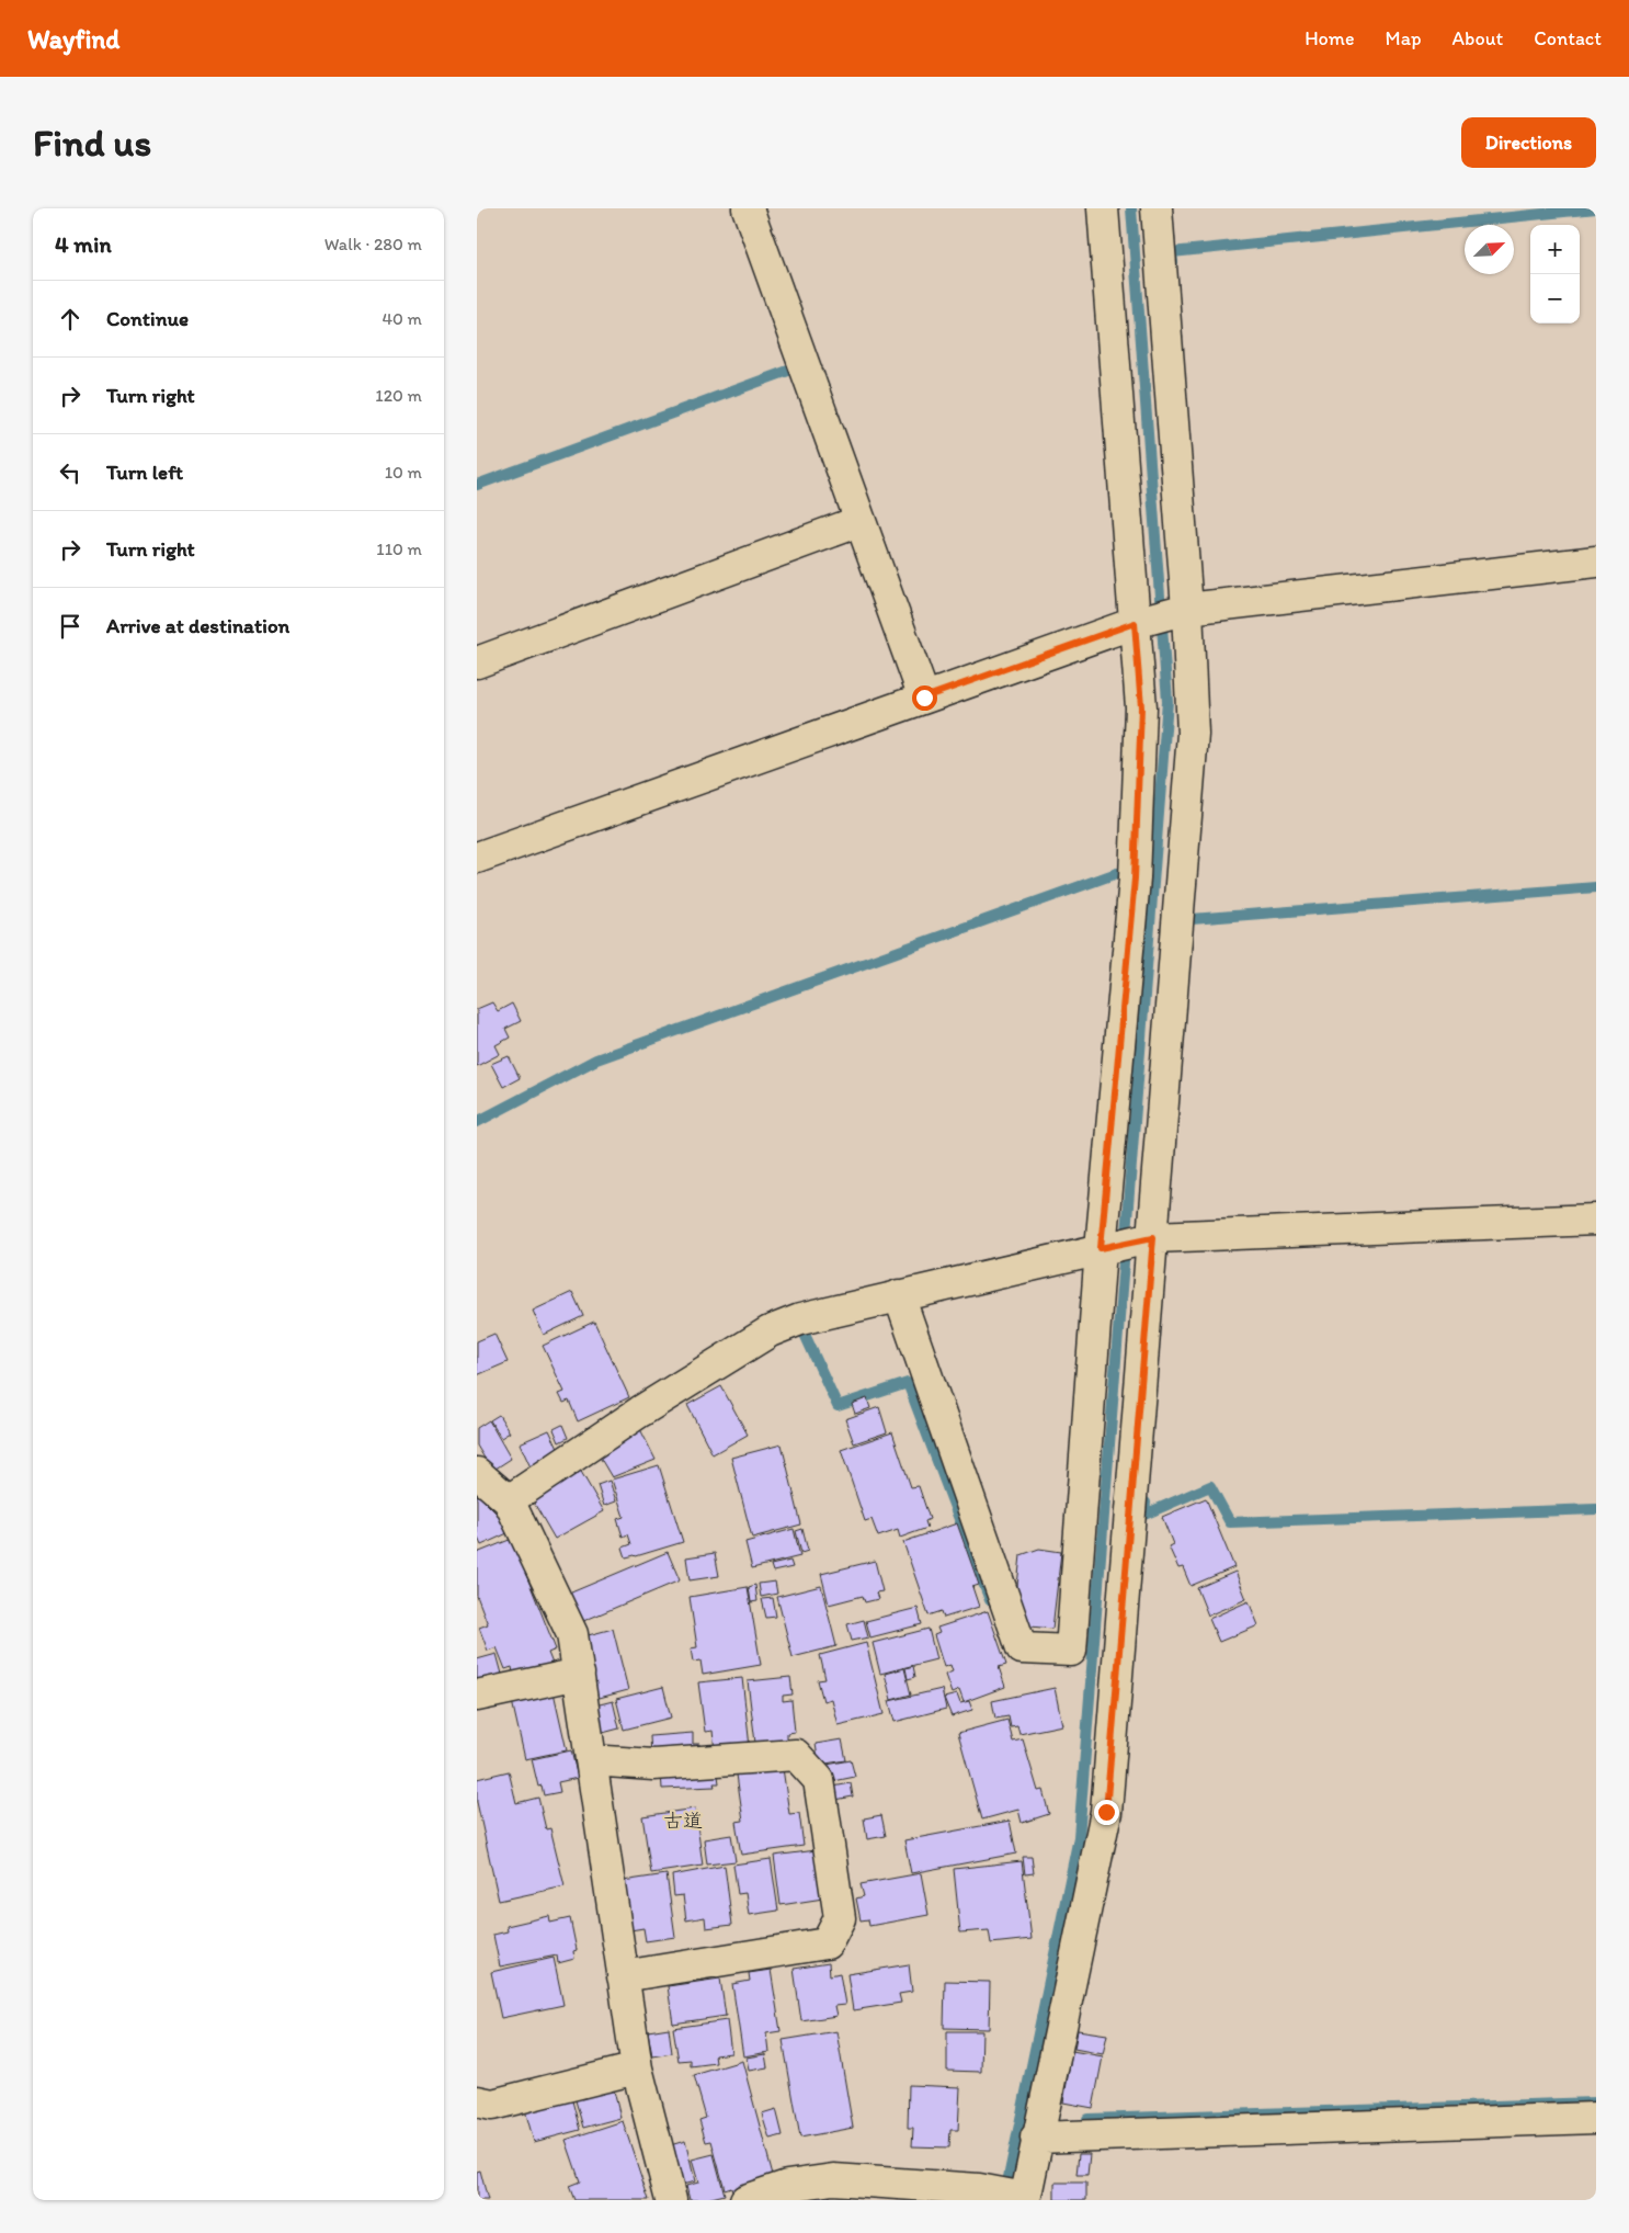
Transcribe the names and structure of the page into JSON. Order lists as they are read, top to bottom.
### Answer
{
  "districts": ["古道"],
  "north": "top right",
  "page": {
    "header": "Wayfind",
    "nav": [
      "Home",
      "Map",
      "About",
      "Contact"
    ],
    "buttons": "Directions",
    "title": "Find us",
    "heading": ["4 min", "Walk · 280 m"],
    "map_buttons": ["+", "−"],
    "list": [
      ["Continue", "40 m"],
      ["Turn right", "120 m"],
      ["Turn left", "10 m"],
      ["Turn right", "110 m"],
      "Arrive at destination"
    ]
  }
}
